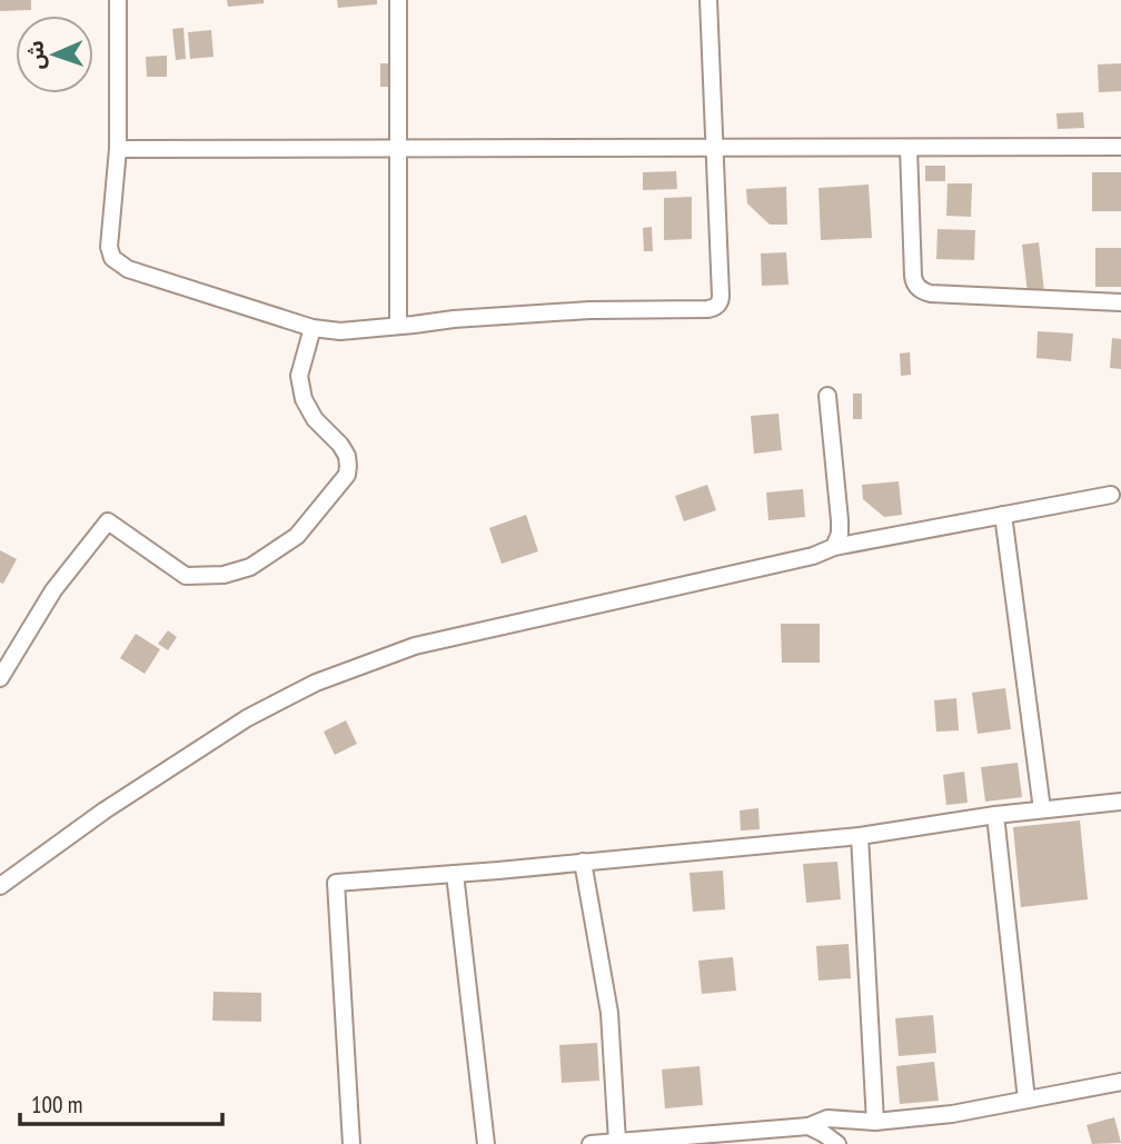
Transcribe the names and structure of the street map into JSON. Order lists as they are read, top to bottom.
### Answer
{
  "scale_bar": "100 m",
  "north": "left"
}
